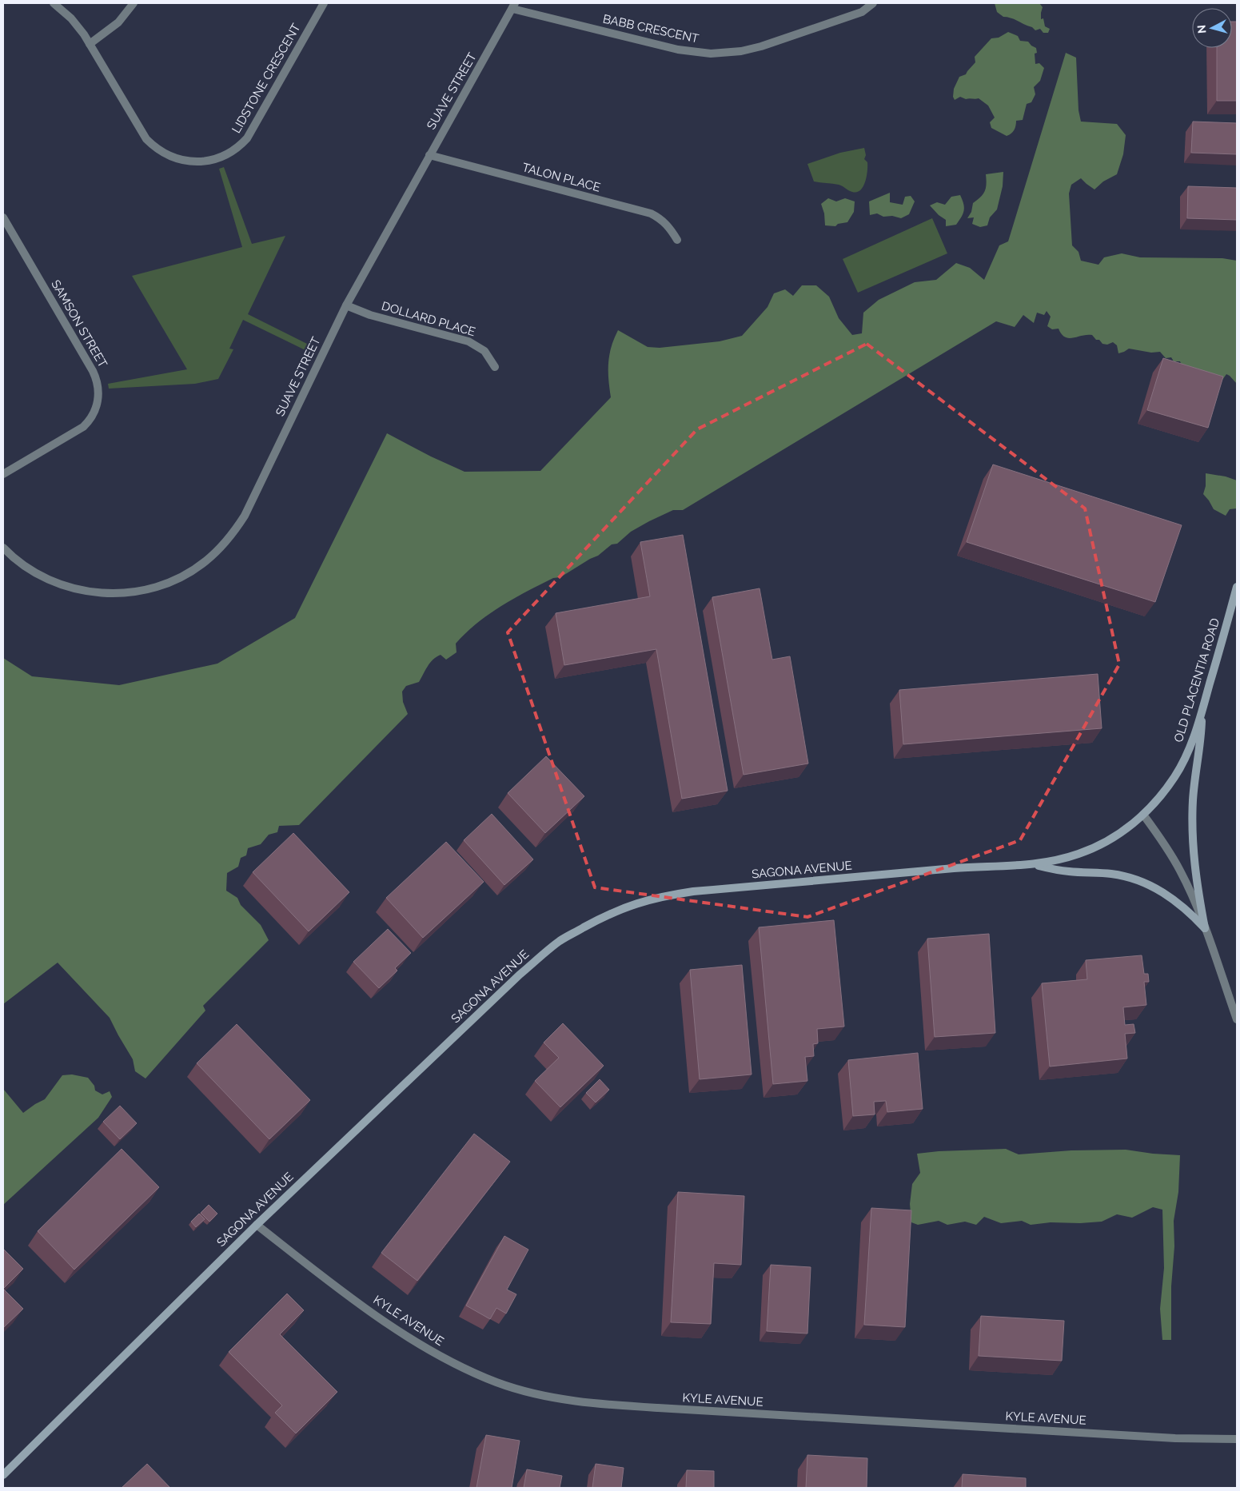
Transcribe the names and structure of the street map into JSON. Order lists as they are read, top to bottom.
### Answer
{
  "streets": {
    "main road": ["OLD PLACENTIA ROAD", "SAGONA AVENUE"],
    "street": [
      "BABB CRESCENT",
      "LIDSTONE CRESCENT",
      "SUAVE STREET",
      "TALON PLACE",
      "DOLLARD PLACE",
      "SAMSON STREET",
      "KYLE AVENUE"
    ]
  },
  "crossings": [
    ["BABB CRESCENT", "SUAVE STREET"],
    ["SUAVE STREET", "TALON PLACE"],
    ["SUAVE STREET", "DOLLARD PLACE"],
    ["OLD PLACENTIA ROAD", "SAGONA AVENUE"],
    ["SAGONA AVENUE", "KYLE AVENUE"]
  ],
  "north": "left"
}
